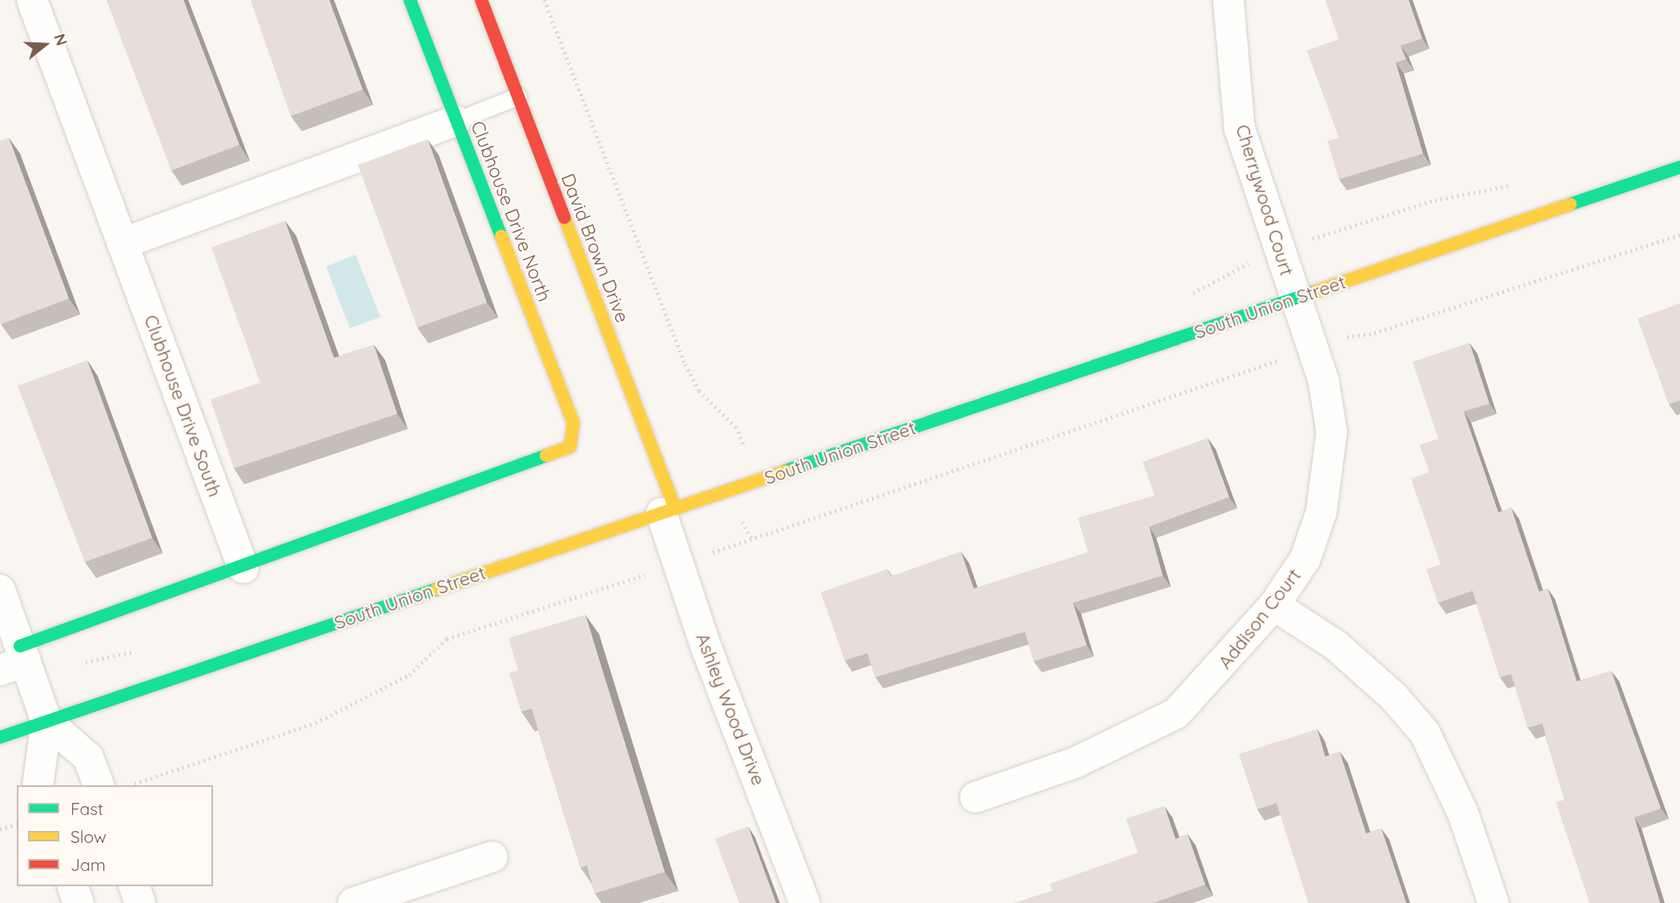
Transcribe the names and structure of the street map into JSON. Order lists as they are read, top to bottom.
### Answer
{
  "streets": {
    "street": [
      "Cherrywood Court",
      "Clubhouse Drive North",
      "David Brown Drive",
      "South Union Street",
      "Clubhouse Drive South",
      "Addison Court",
      "Ashley Wood Drive"
    ]
  },
  "crossings": [
    ["Cherrywood Court", "South Union Street"],
    ["Cherrywood Court", "Addison Court"],
    ["Clubhouse Drive North", "Clubhouse Drive South"],
    ["David Brown Drive", "South Union Street"],
    ["David Brown Drive", "Ashley Wood Drive"],
    ["South Union Street", "Addison Court"],
    ["South Union Street", "Ashley Wood Drive"]
  ],
  "legend": ["Fast", "Slow", "Jam"],
  "north": "right"
}
